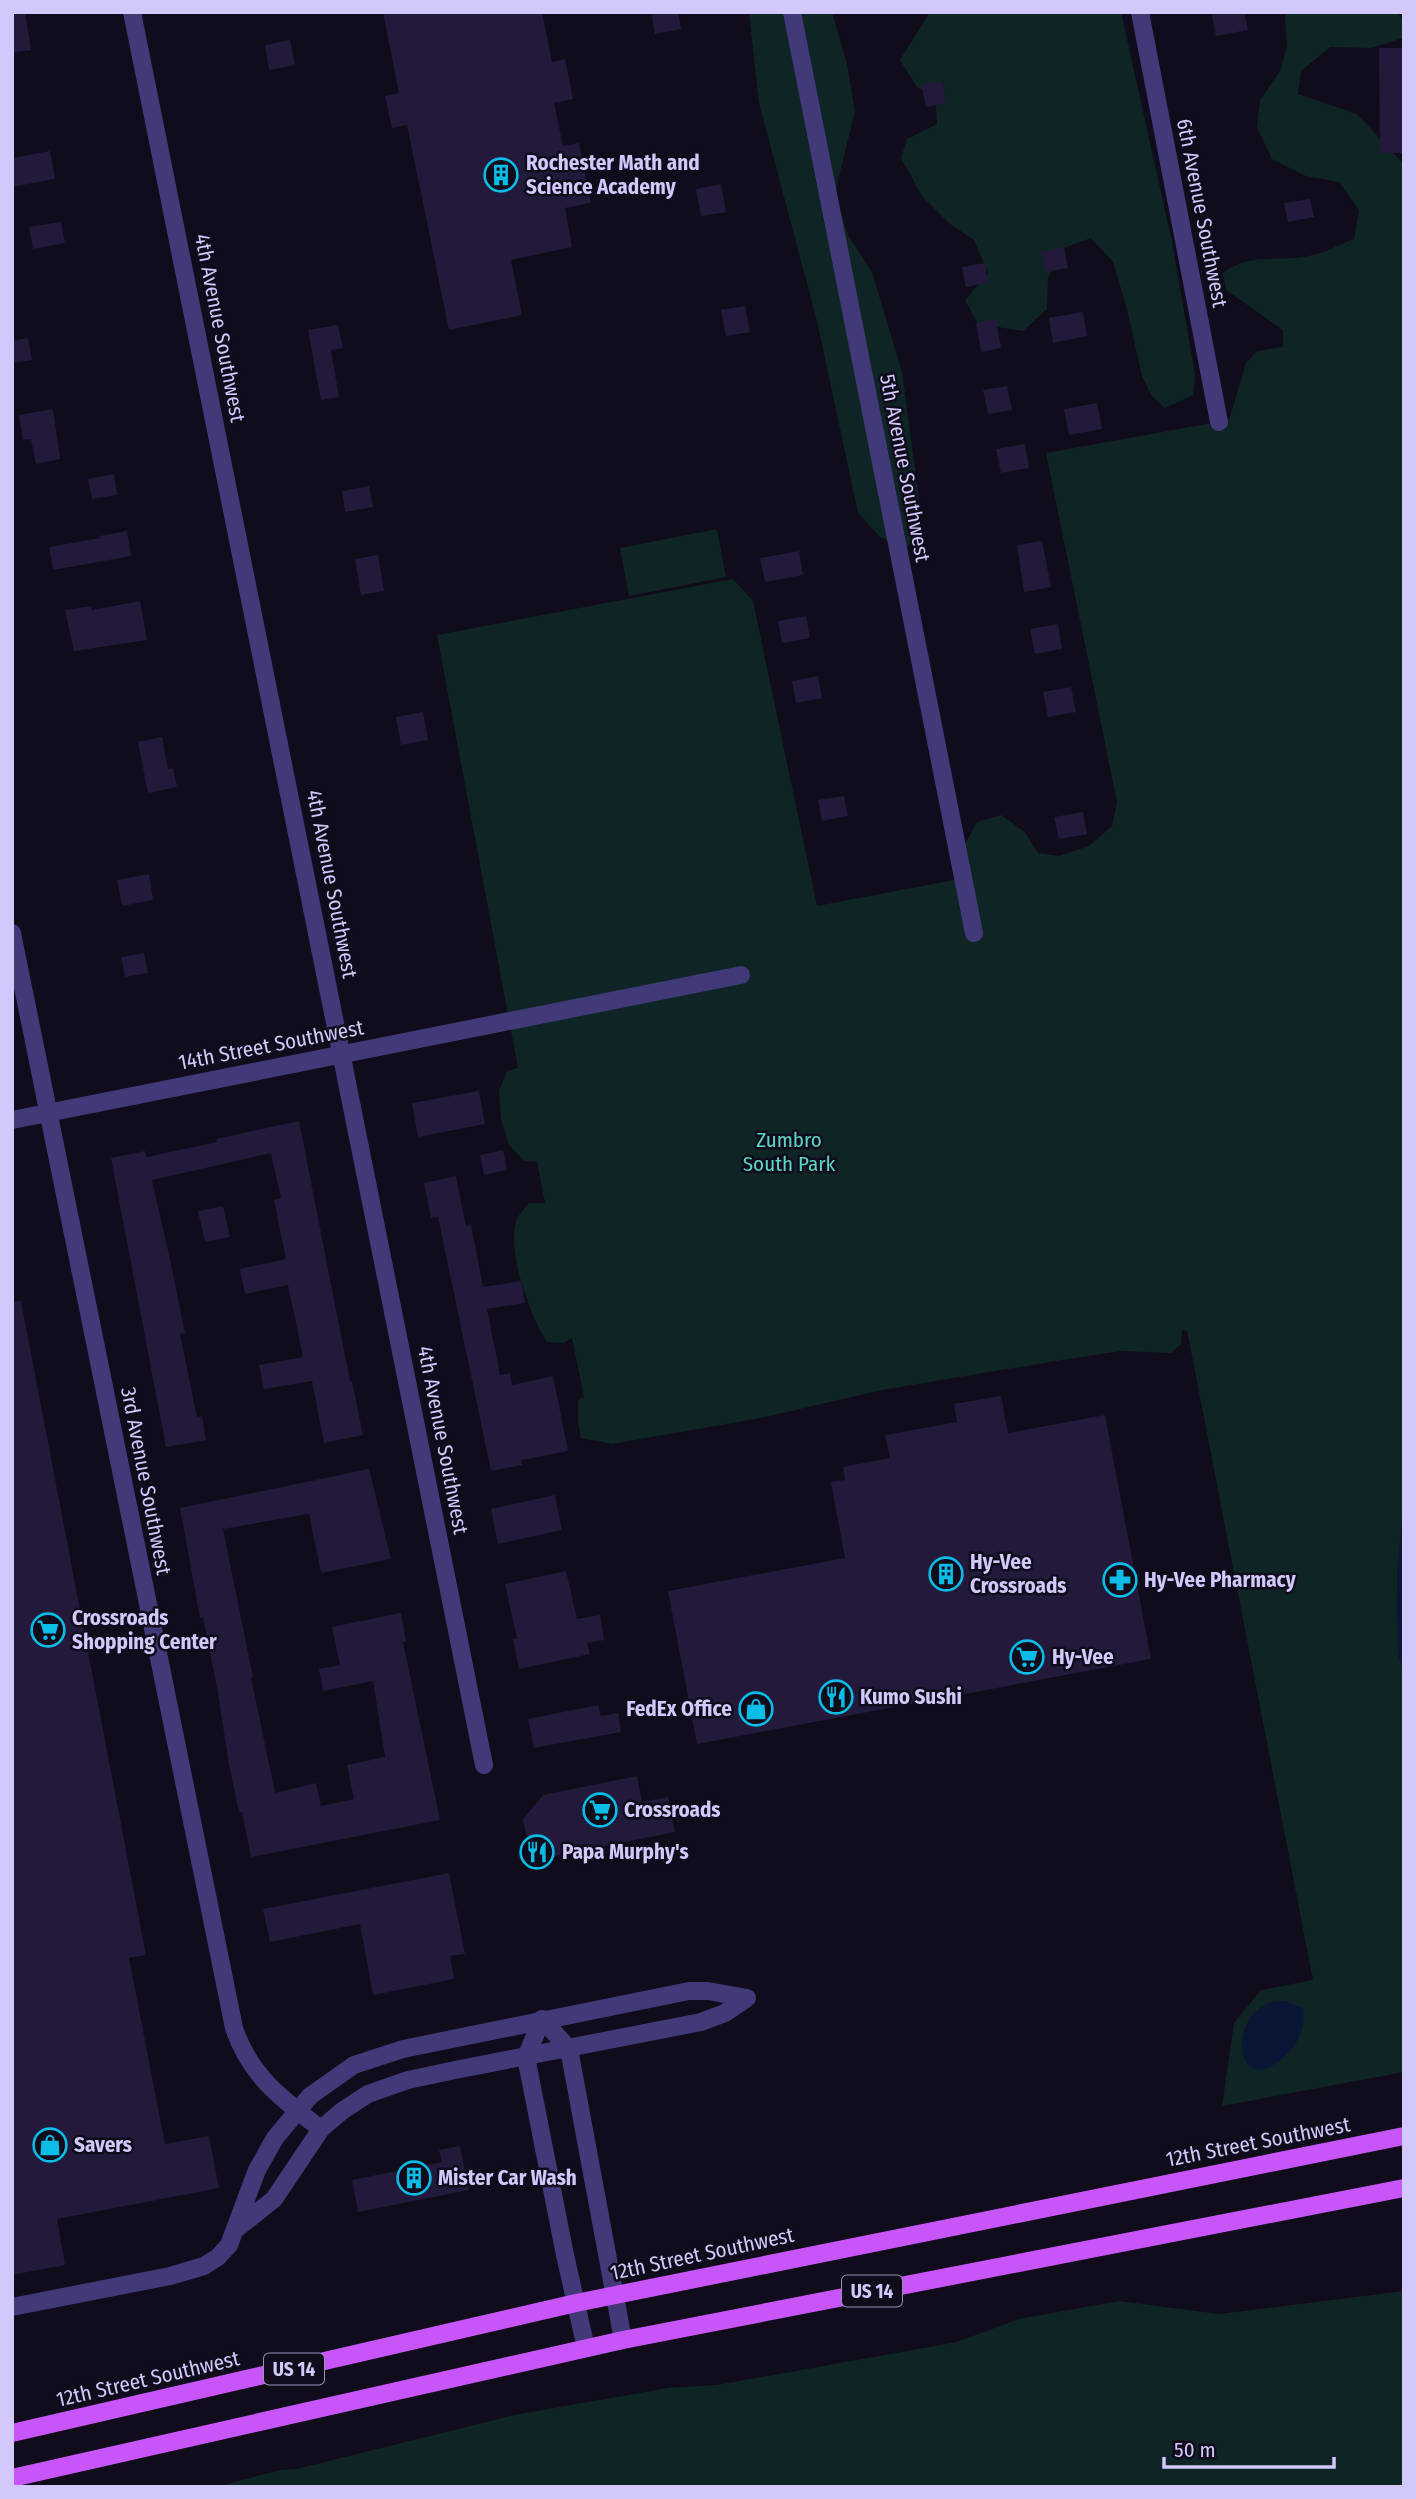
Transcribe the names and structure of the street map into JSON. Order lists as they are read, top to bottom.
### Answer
{
  "streets": {
    "main road": ["12th Street Southwest", "US 14"],
    "street": [
      "6th Avenue Southwest",
      "4th Avenue Southwest",
      "5th Avenue Southwest",
      "14th Street Southwest",
      "3rd Avenue Southwest"
    ]
  },
  "crossings": [
    ["4th Avenue Southwest", "14th Street Southwest"],
    ["14th Street Southwest", "3rd Avenue Southwest"]
  ],
  "parks": ["Zumbro South Park"],
  "places": {
    "building": ["Rochester Math and Science Academy", "Hy-Vee Crossroads", "Mister Car Wash"],
    "pharmacy": ["Hy-Vee Pharmacy"],
    "supermarket": ["Crossroads Shopping Center", "Hy-Vee", "Crossroads"],
    "restaurant": ["Kumo Sushi", "Papa Murphy's"],
    "shop": ["FedEx Office", "Savers"]
  },
  "scale_bar": "50 m"
}
